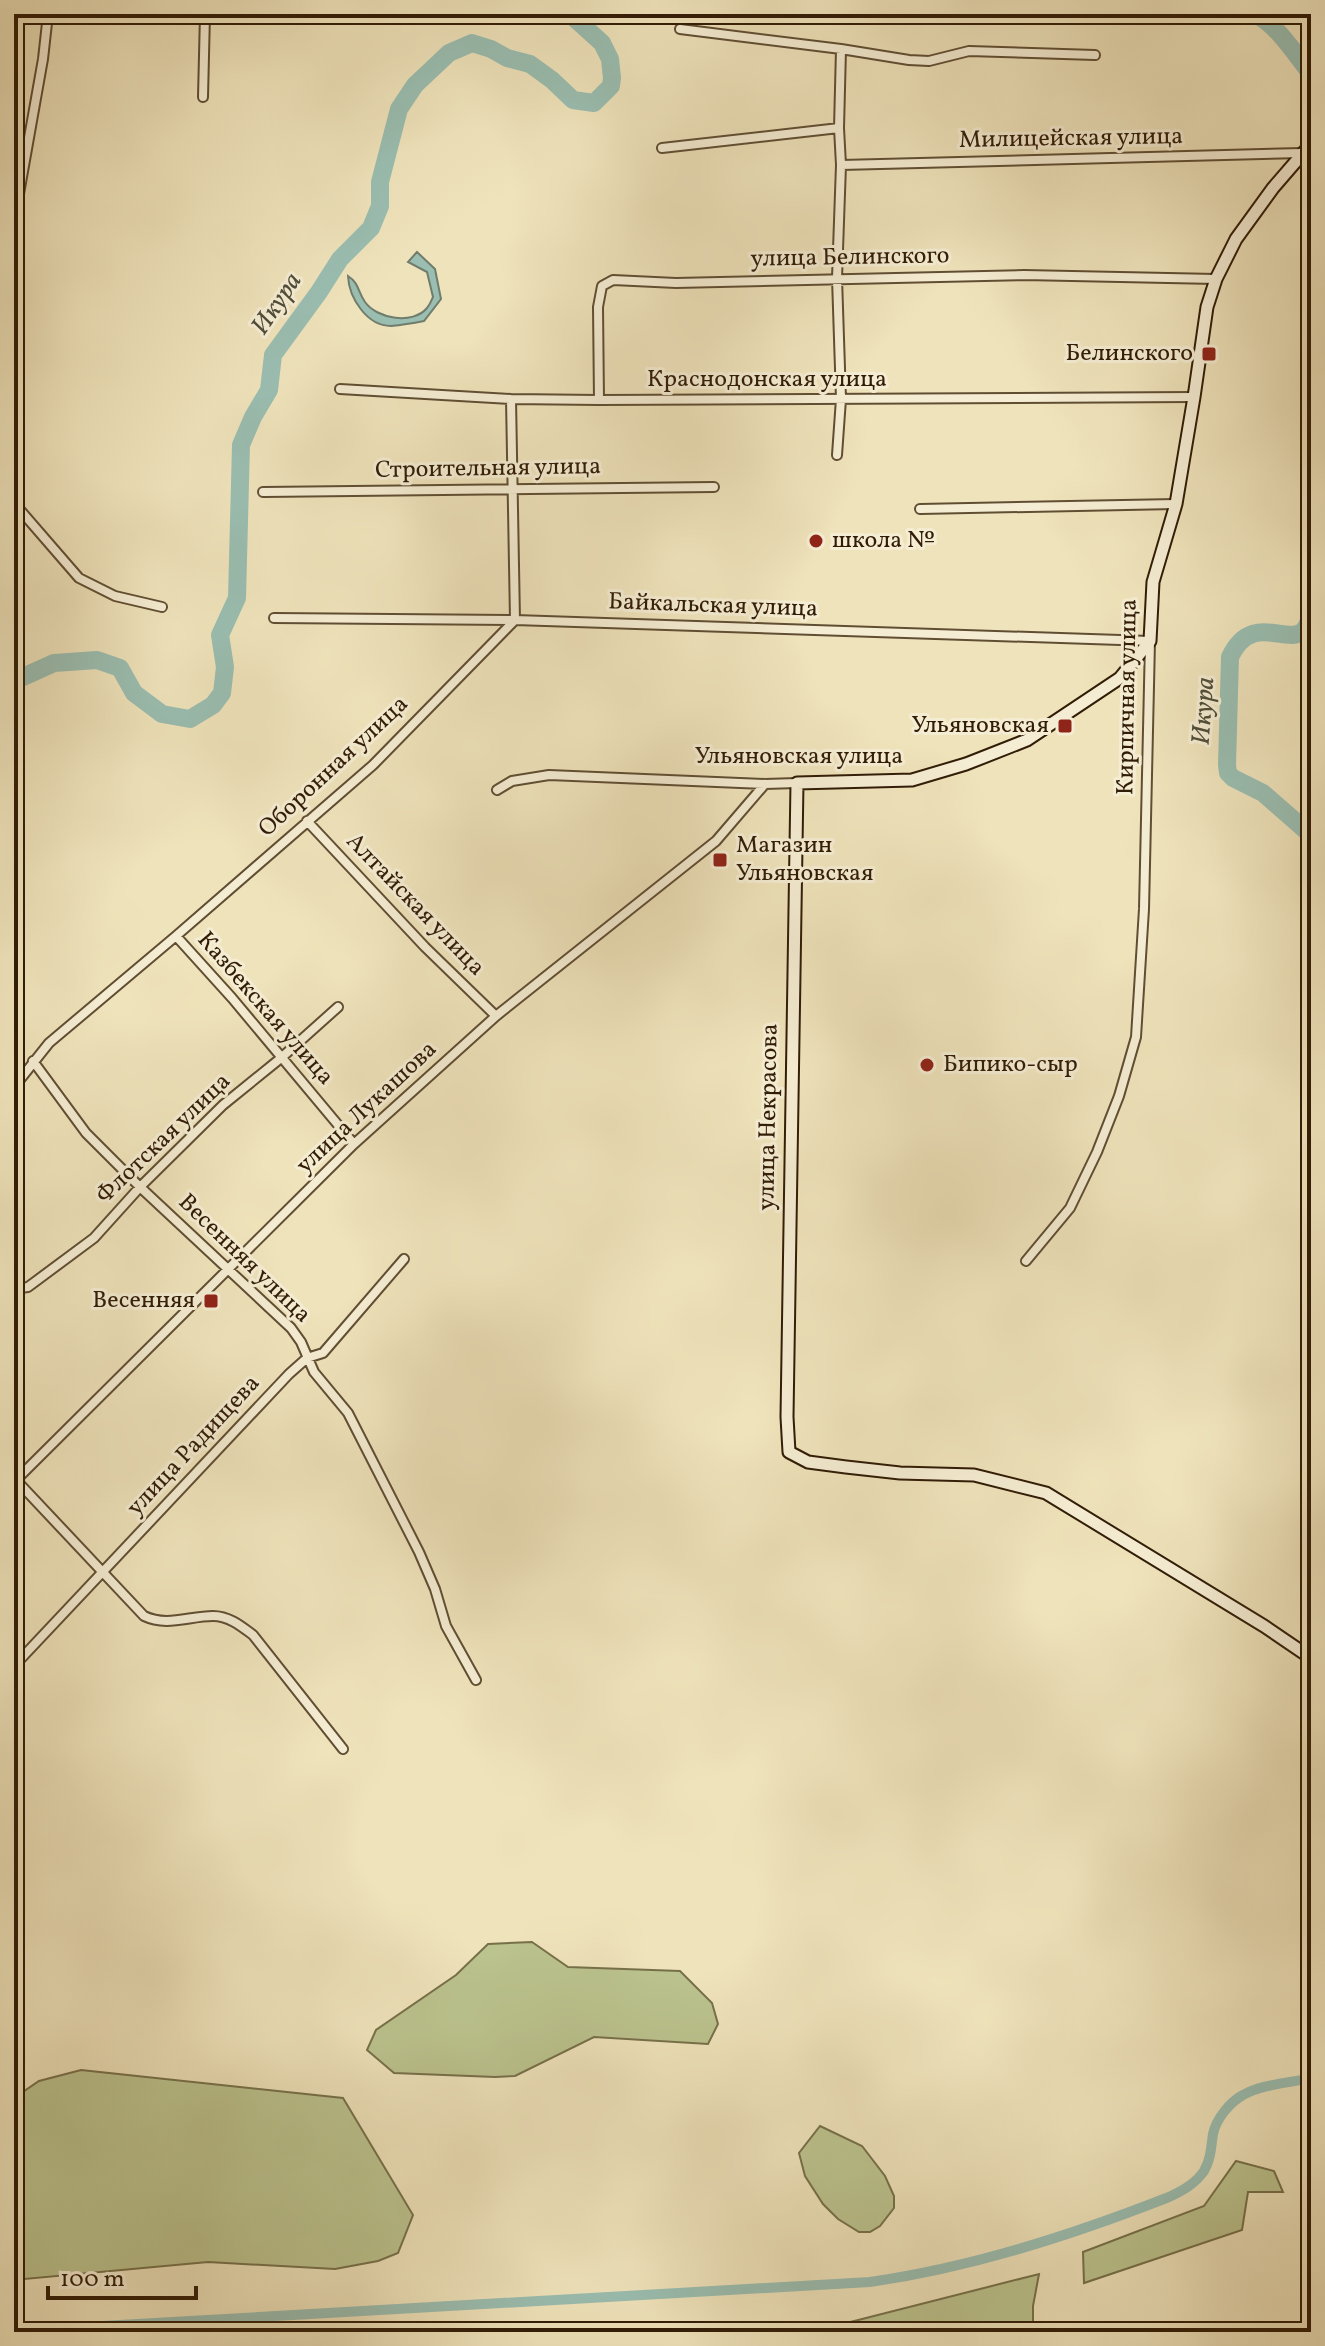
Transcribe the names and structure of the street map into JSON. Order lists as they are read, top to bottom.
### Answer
{
  "streets": {
    "street": [
      "Милицейская улица",
      "улица Белинского",
      "Краснодонская улица",
      "Строительная улица",
      "Байкальская улица",
      "Кирпичная улица",
      "Ульяновская улица",
      "Оборонная улица",
      "Алтайская улица",
      "Казбекская улица",
      "улица Лукашова",
      "улица Некрасова",
      "Флотская улица",
      "Весенняя улица",
      "улица Радищева"
    ]
  },
  "crossings": [
    ["Милицейская улица", "Кирпичная улица"],
    ["улица Белинского", "Краснодонская улица"],
    ["улица Белинского", "Кирпичная улица"],
    ["Краснодонская улица", "Кирпичная улица"],
    ["Байкальская улица", "Кирпичная улица"],
    ["Байкальская улица", "Ульяновская улица"],
    ["Байкальская улица", "Оборонная улица"],
    ["Кирпичная улица", "Ульяновская улица"],
    ["Ульяновская улица", "улица Лукашова"],
    ["Ульяновская улица", "улица Некрасова"],
    ["Оборонная улица", "Алтайская улица"],
    ["Оборонная улица", "Казбекская улица"],
    ["Оборонная улица", "Весенняя улица"],
    ["Алтайская улица", "улица Лукашова"],
    ["Казбекская улица", "улица Лукашова"],
    ["Казбекская улица", "Флотская улица"],
    ["улица Лукашова", "Весенняя улица"],
    ["Флотская улица", "Весенняя улица"],
    ["Весенняя улица", "улица Радищева"]
  ],
  "water": ["Икура"],
  "places": {
    "transit": [
      "Белинского",
      "Ульяновская",
      "Магазин Ульяновская",
      "Весенняя"
    ],
    "other": ["школа №", "Бипико-сыр"]
  },
  "scale_bar": "100 m"
}
